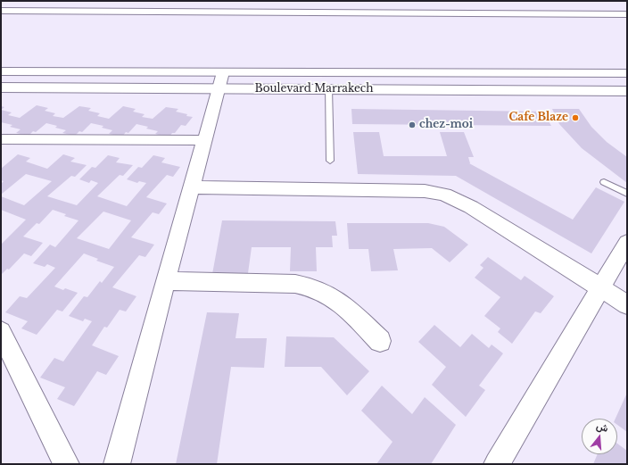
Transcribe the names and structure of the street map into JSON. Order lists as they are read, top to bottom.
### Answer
{
  "streets": {
    "main road": ["Boulevard Marrakech"]
  },
  "places": ["Cafe Blaze", "chez-moi"],
  "north": "top"
}
